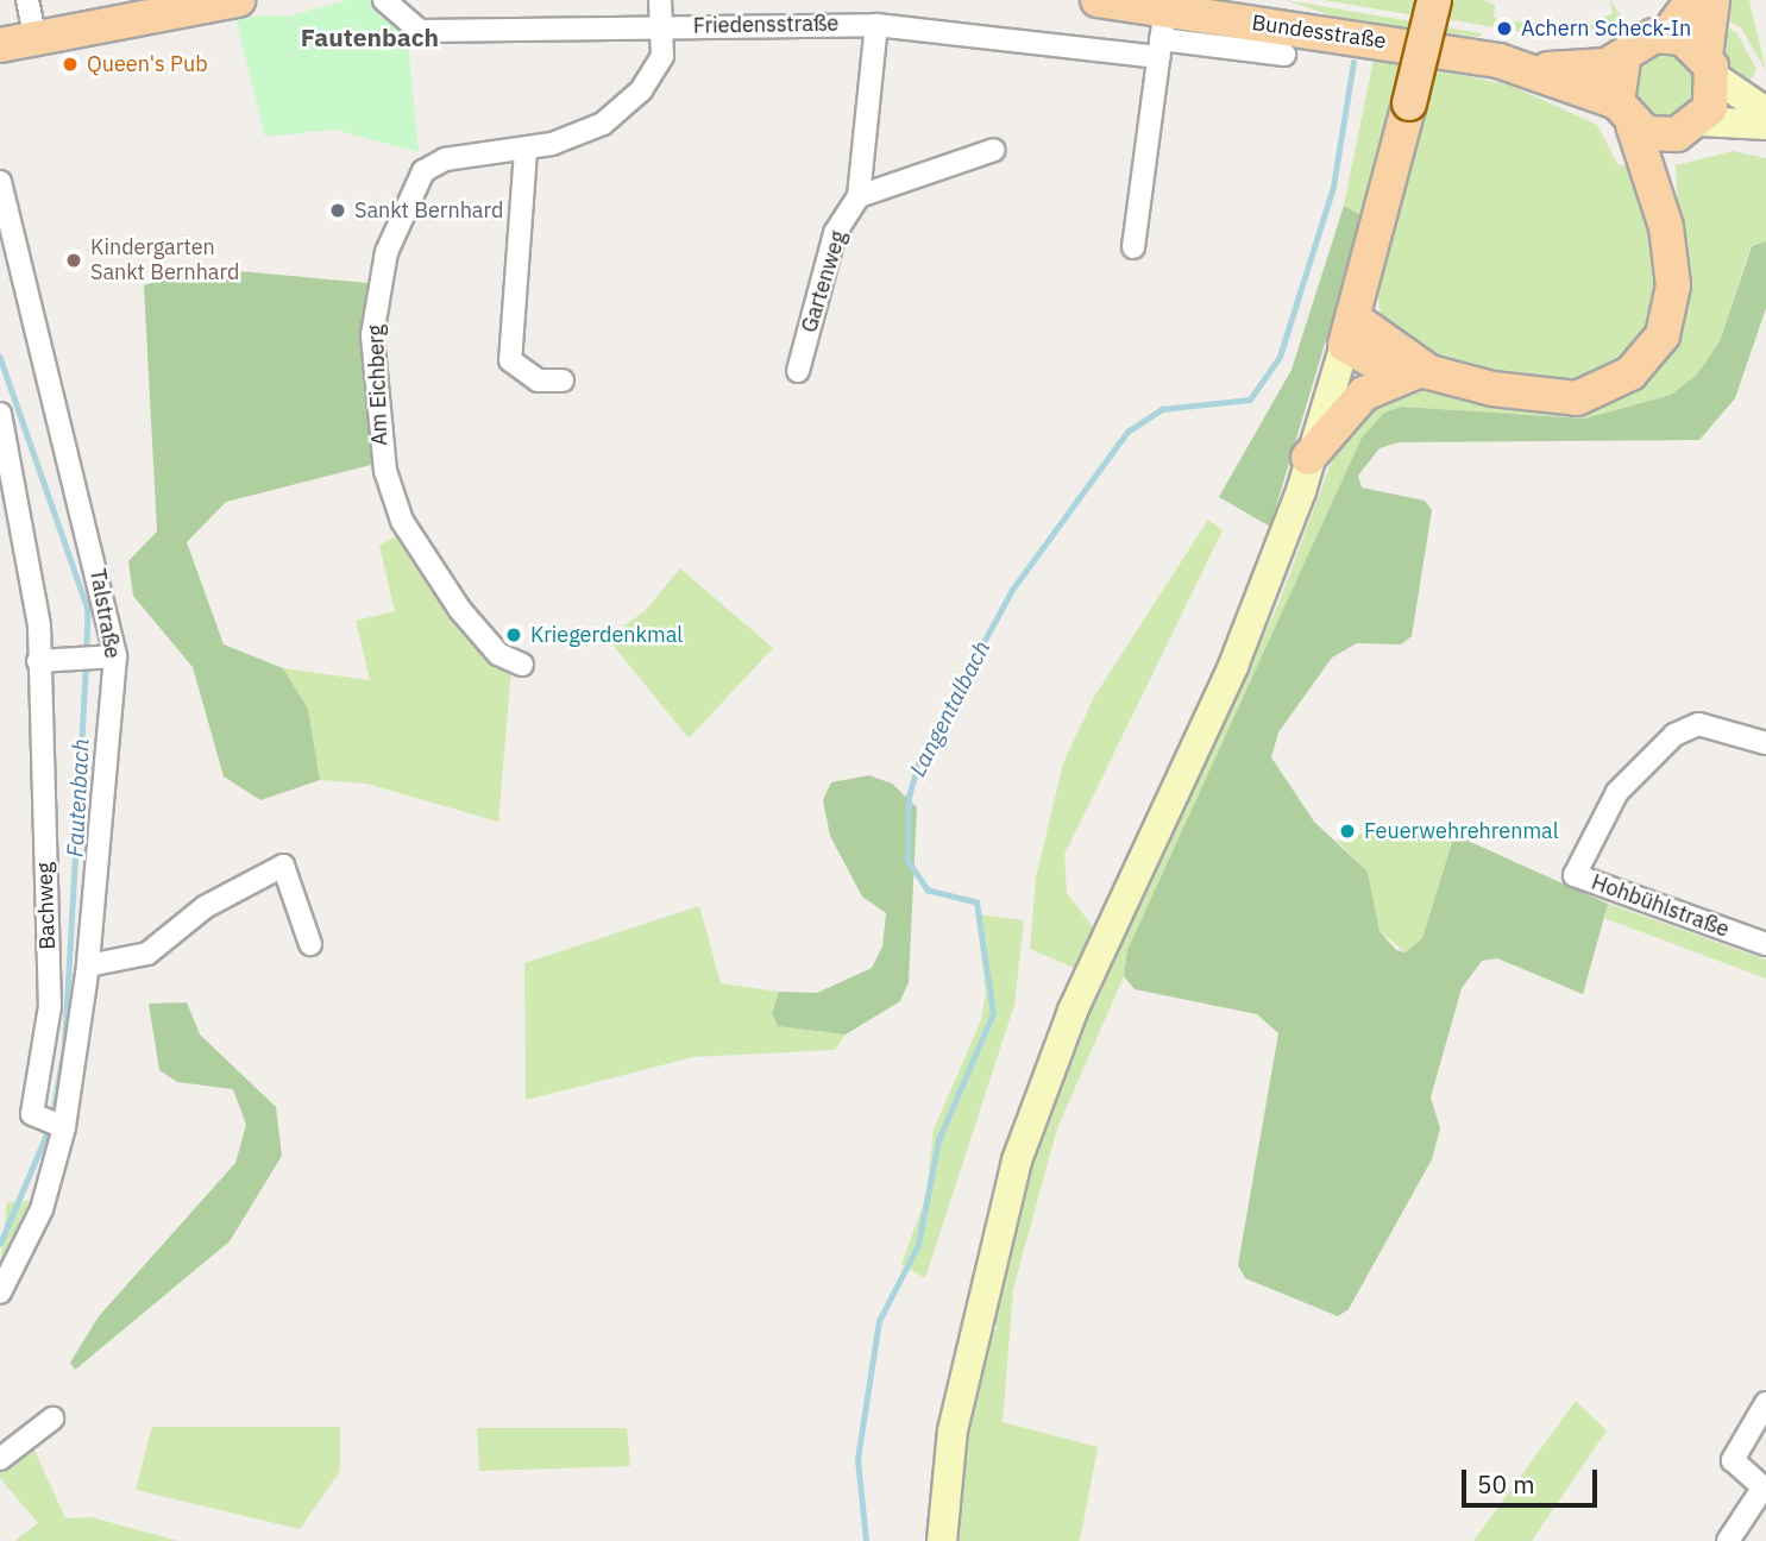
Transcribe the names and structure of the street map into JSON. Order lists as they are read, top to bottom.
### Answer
{
  "streets": {
    "main road": ["Bundesstraße"],
    "street": [
      "Friedensstraße",
      "Gartenweg",
      "Am Eichberg",
      "Talstraße",
      "Bachweg",
      "Hohbühlstraße"
    ]
  },
  "crossings": [
    ["Friedensstraße", "Bundesstraße"],
    ["Friedensstraße", "Gartenweg"],
    ["Friedensstraße", "Am Eichberg"],
    ["Talstraße", "Bachweg"]
  ],
  "districts": ["Fautenbach"],
  "water": ["Langentalbach", "Fautenbach"],
  "places": [
    "Achern Scheck-In",
    "Queen's Pub",
    "Sankt Bernhard",
    "Kindergarten Sankt Bernhard",
    "Kriegerdenkmal",
    "Feuerwehrehrenmal"
  ],
  "scale_bar": "50 m"
}
